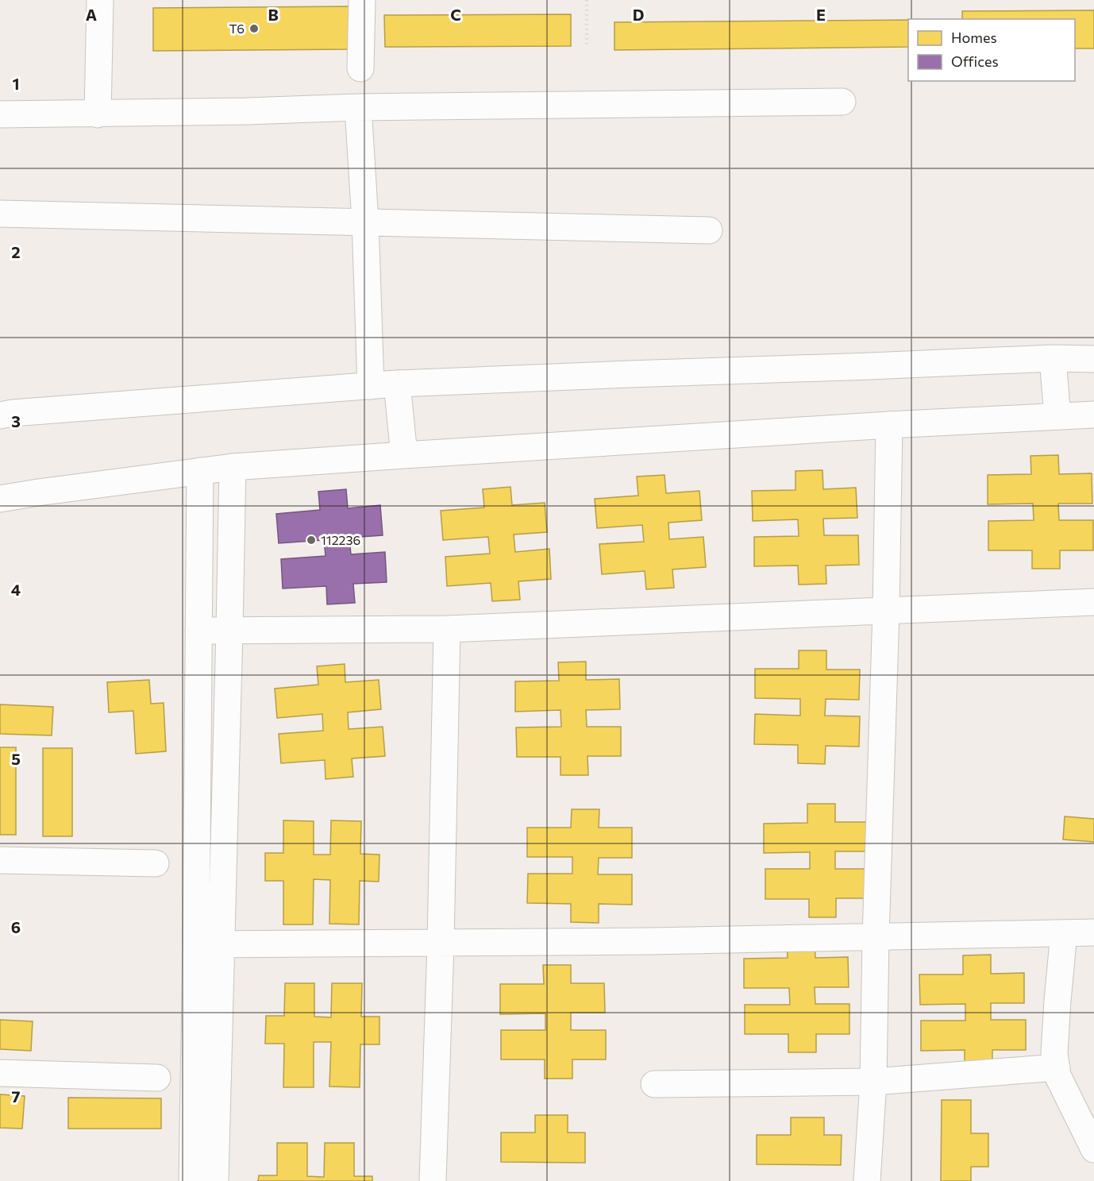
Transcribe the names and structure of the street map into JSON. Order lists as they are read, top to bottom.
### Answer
{
  "places": ["T6", "112236"],
  "legend": ["Homes", "Offices"],
  "grid": {
    "columns": [
      "A",
      "B",
      "C",
      "D",
      "E"
    ],
    "rows": [
      "1",
      "2",
      "3",
      "4",
      "5",
      "6",
      "7"
    ]
  }
}
